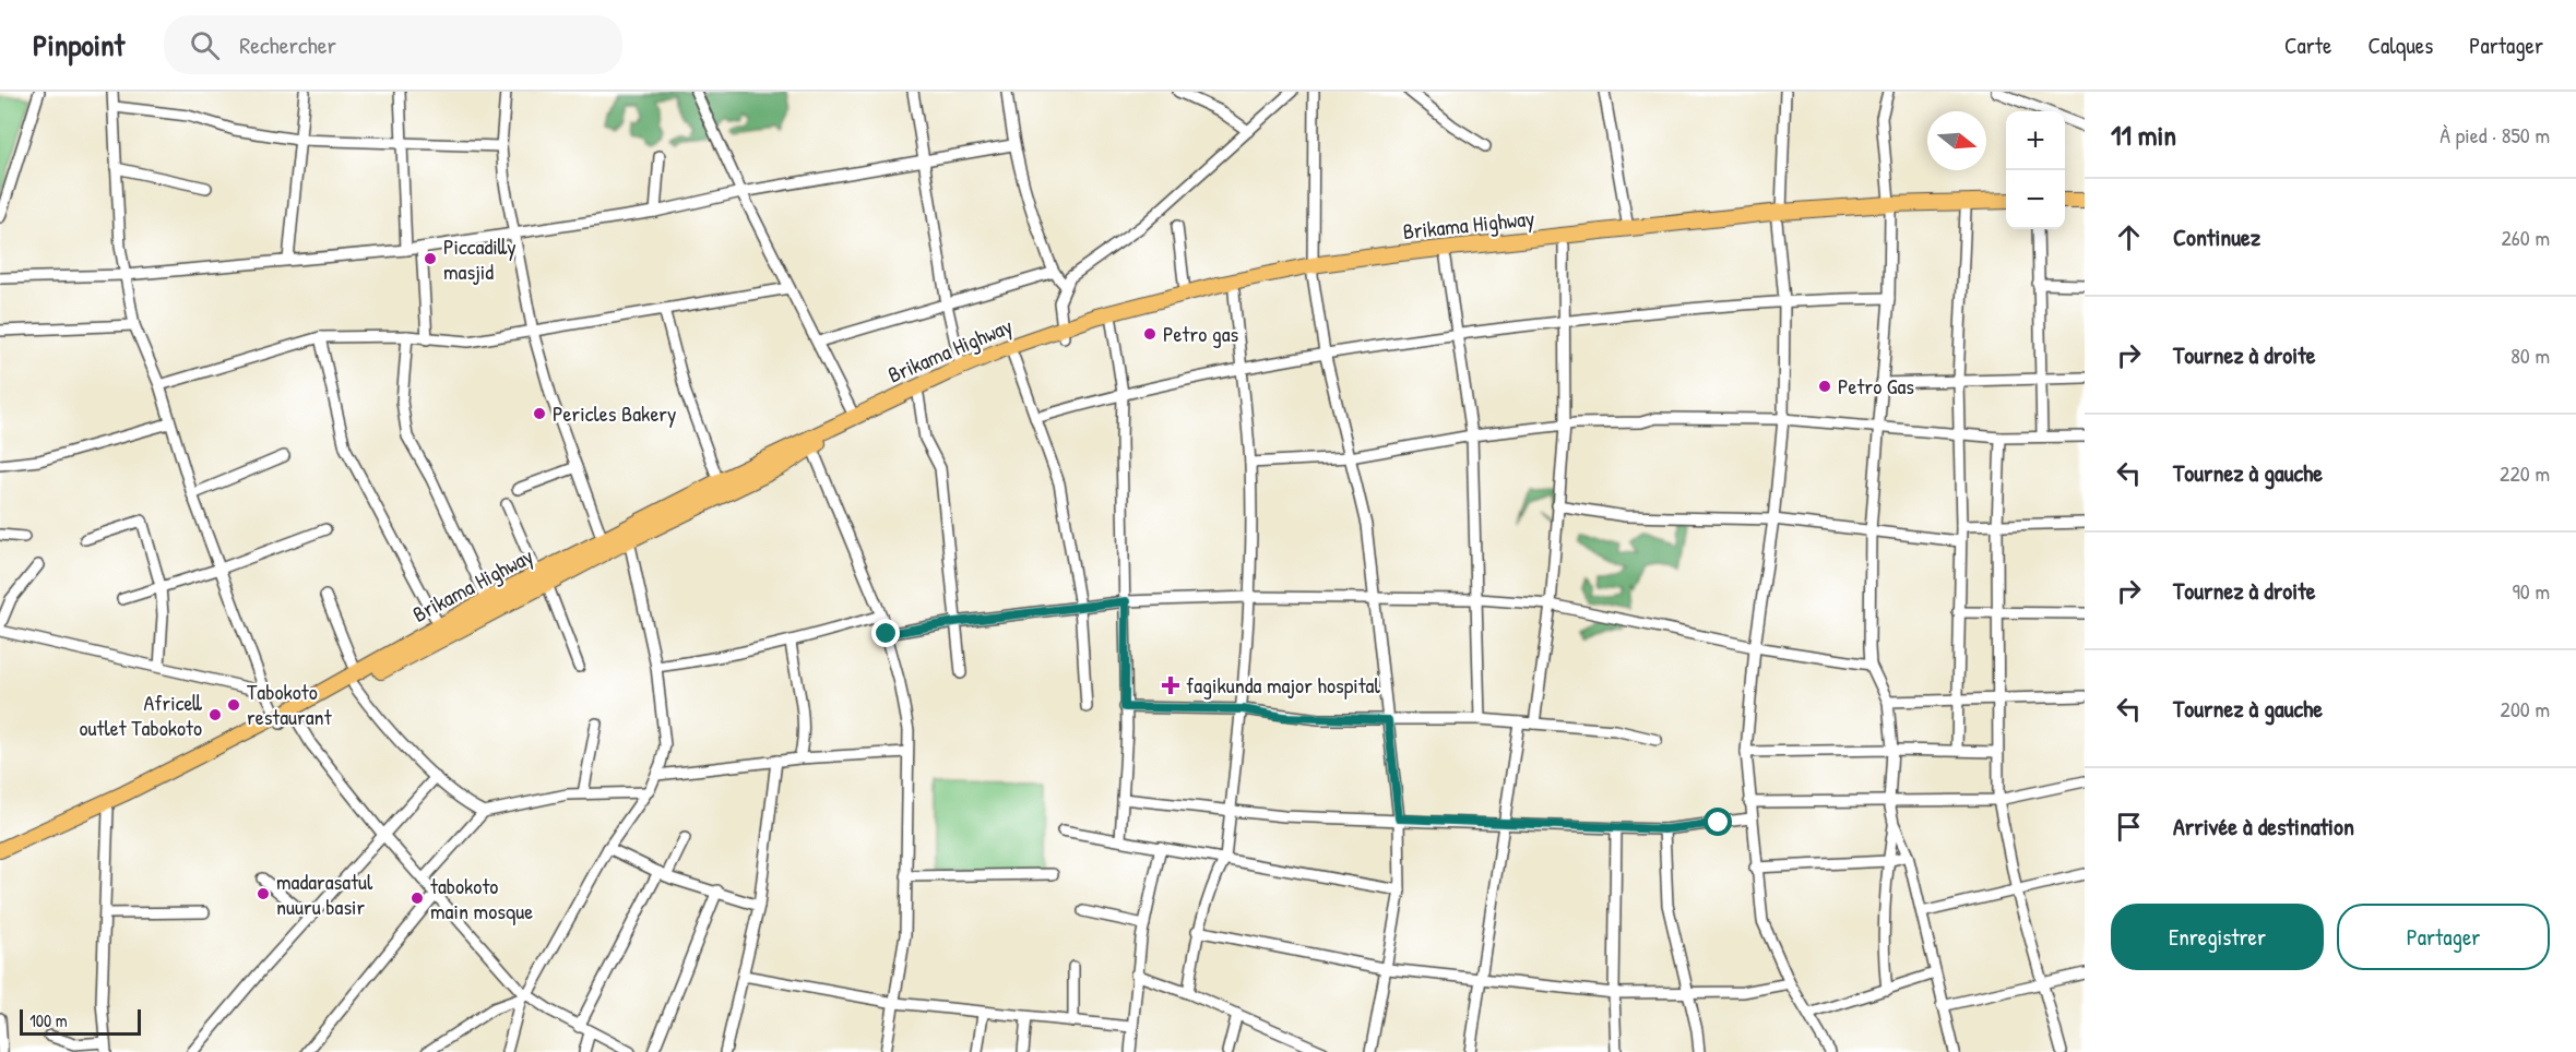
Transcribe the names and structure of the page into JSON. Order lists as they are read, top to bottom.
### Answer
{
  "streets": {
    "highway": ["Brikama Highway"]
  },
  "places": {
    "other": [
      "Piccadilly masjid",
      "Petro gas",
      "Petro Gas",
      "Pericles Bakery",
      "Tabokoto restaurant",
      "Africell outlet Tabokoto",
      "madarasatul nuuru basir",
      "tabokoto main mosque"
    ],
    "health": ["fagikunda major hospital"]
  },
  "scale_bar": "100 m",
  "north": "right",
  "page": {
    "header": "Pinpoint",
    "search": "Rechercher",
    "nav": ["Carte", "Calques", "Partager"],
    "heading": ["11 min", "À pied · 850 m"],
    "map_buttons": ["+", "−"],
    "list": [
      ["Continuez", "260 m"],
      ["Tournez à droite", "80 m"],
      ["Tournez à gauche", "220 m"],
      ["Tournez à droite", "90 m"],
      ["Tournez à gauche", "200 m"],
      "Arrivée à destination"
    ],
    "buttons": ["Enregistrer", "Partager"],
    "scale": "100 m"
  }
}
